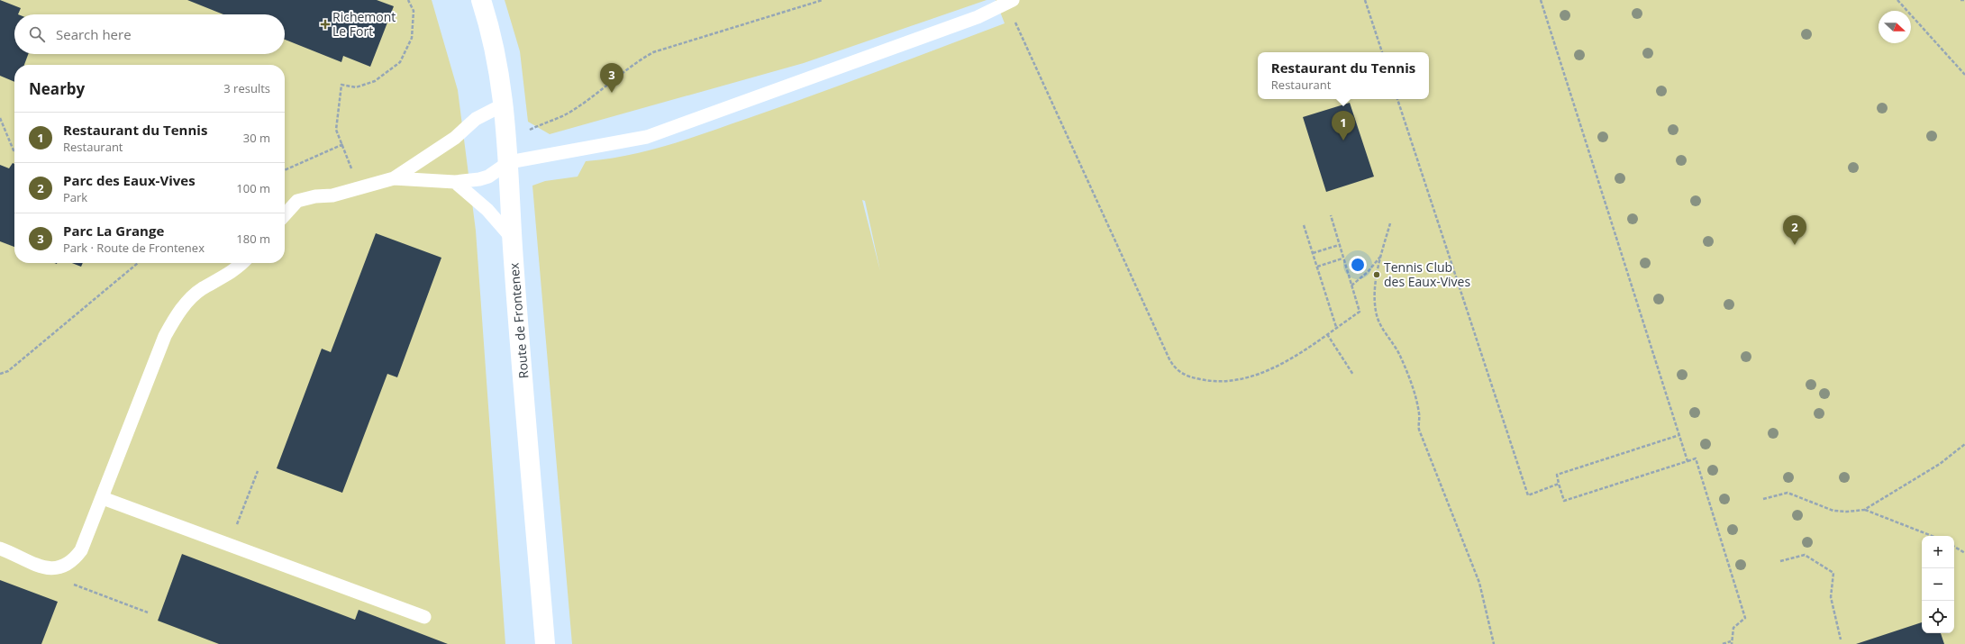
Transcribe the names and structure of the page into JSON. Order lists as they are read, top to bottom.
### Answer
{
  "streets": {
    "main road": ["Route de Frontenex"]
  },
  "places": {
    "health": ["Richemont Le Fort"],
    "other": ["Tennis Club des Eaux-Vives"]
  },
  "north": "right",
  "page": {
    "search": "Search here",
    "popup": ["Restaurant du Tennis", "Restaurant"],
    "pins": ["3", "1", "2"],
    "heading": ["Nearby", "3 results"],
    "list": [
      {
        "mark": "1",
        "name": "Restaurant du Tennis",
        "note": "Restaurant",
        "value": "30 m"
      },
      {
        "mark": "2",
        "name": "Parc des Eaux-Vives",
        "note": "Park",
        "value": "100 m"
      },
      {
        "mark": "3",
        "name": "Parc La Grange",
        "note": "Park · Route de Frontenex",
        "value": "180 m"
      }
    ],
    "map_buttons": ["+", "−"]
  }
}
